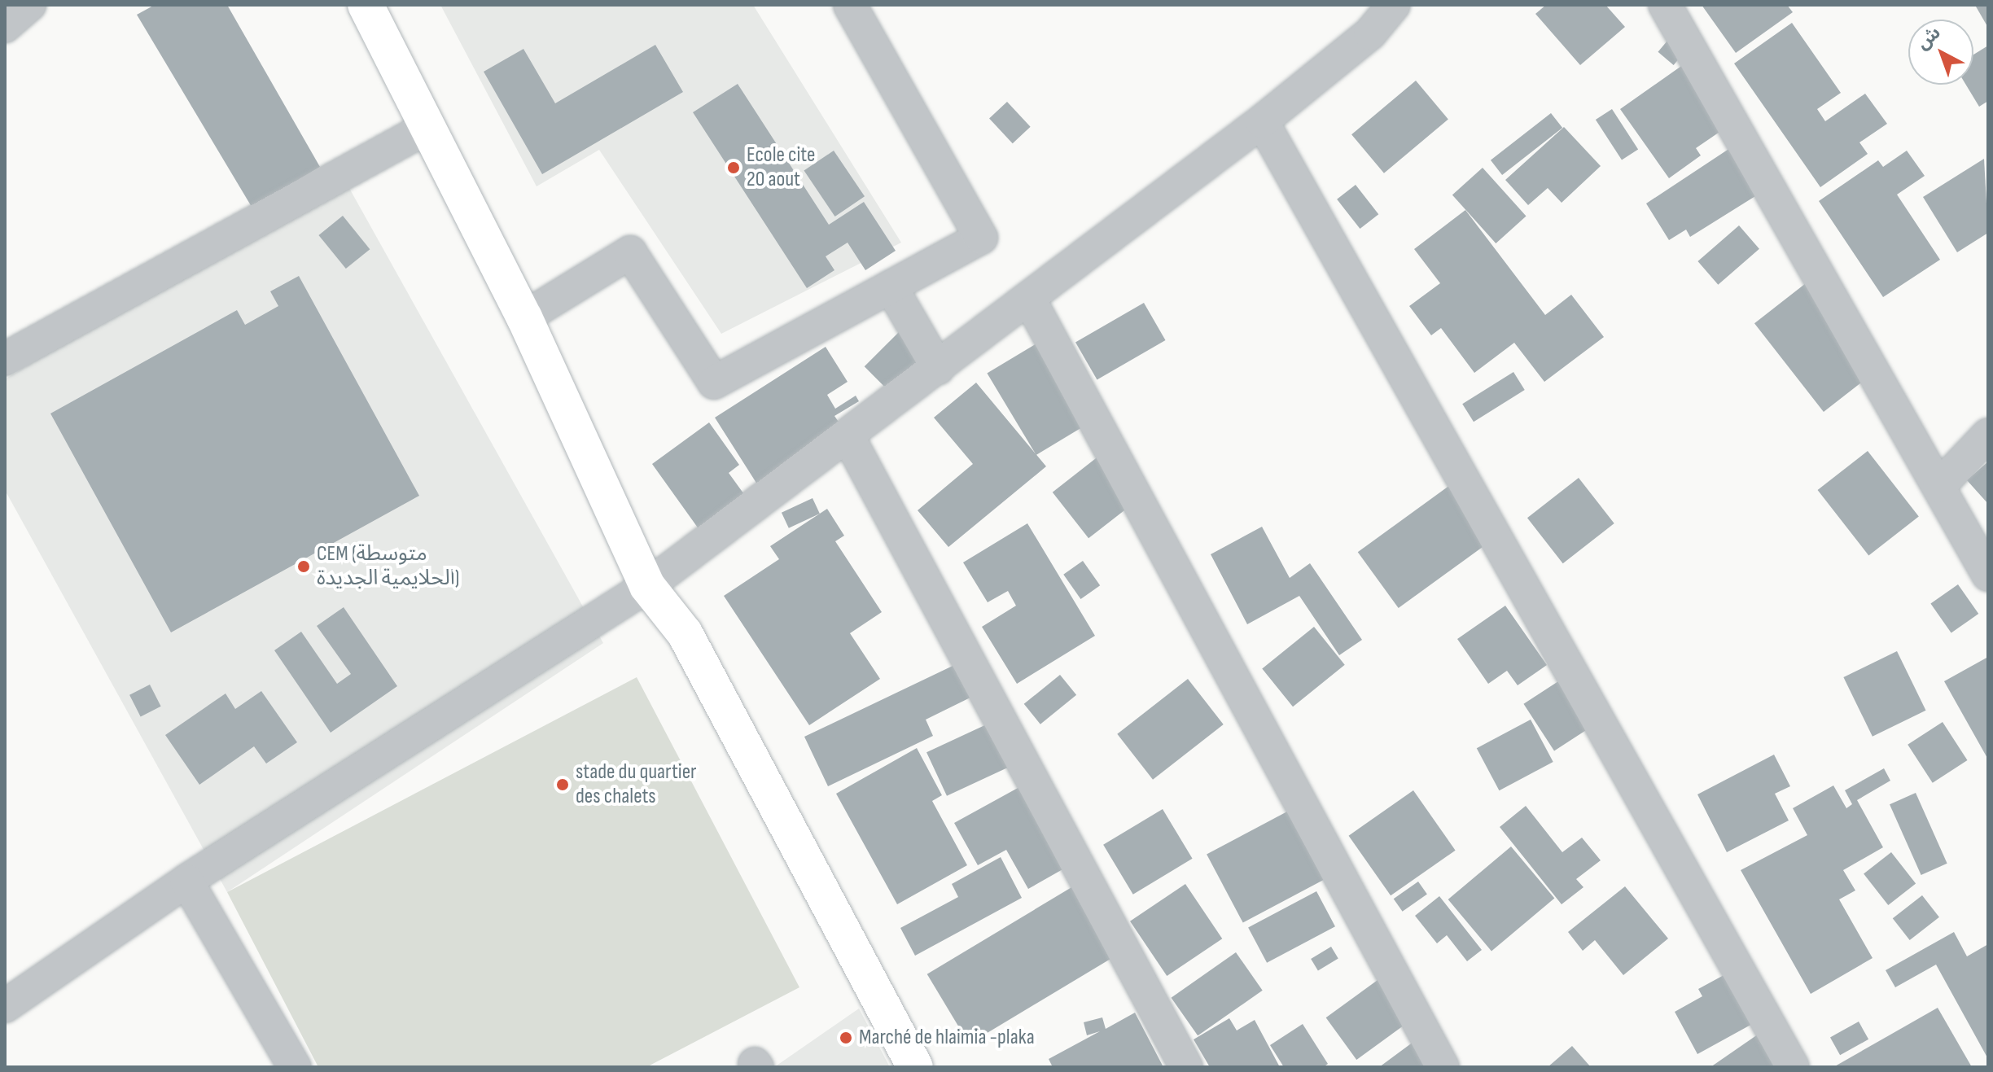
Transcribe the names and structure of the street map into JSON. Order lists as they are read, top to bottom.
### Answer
{
  "places": [
    "Ecole cite 20 aout",
    "CEM (متوسطة الحلايمية الجديدة)",
    "stade du quartier des chalets",
    "Marché de hlaimia -plaka"
  ],
  "north": "top left"
}
